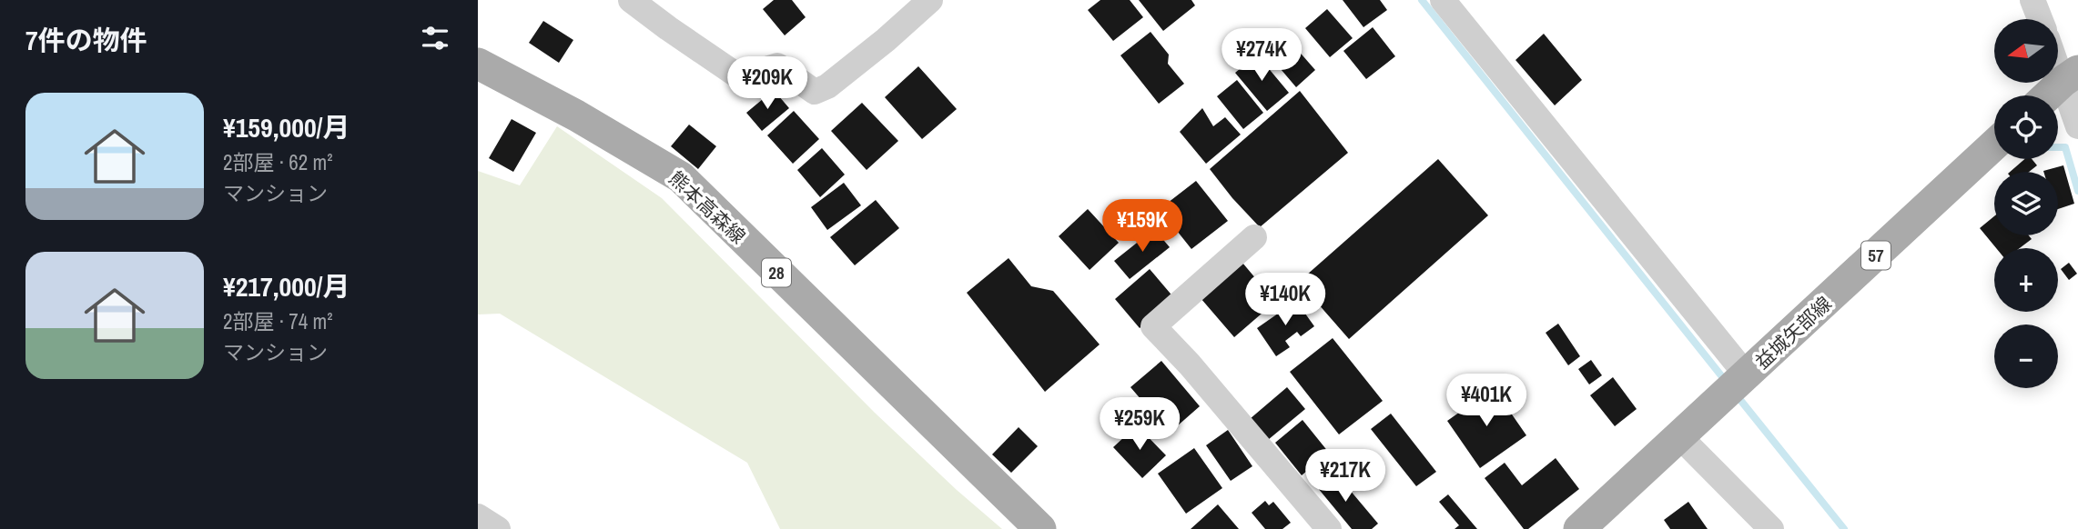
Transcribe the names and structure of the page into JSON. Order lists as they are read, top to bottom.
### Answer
{
  "streets": {
    "main road": [
      "熊本高森線",
      "57",
      "28",
      "益城矢部線"
    ]
  },
  "north": "left",
  "page": {
    "heading": "7件の物件",
    "map_buttons": ["+", "−"],
    "price": [
      "¥274K",
      "¥209K",
      "¥159K",
      "¥140K",
      "¥401K",
      "¥259K",
      "¥217K"
    ],
    "list": [
      {
        "name": "¥159,000/月",
        "note": "2部屋 · 62 m² · マンション"
      },
      {
        "name": "¥217,000/月",
        "note": "2部屋 · 74 m² · マンション"
      }
    ]
  }
}
